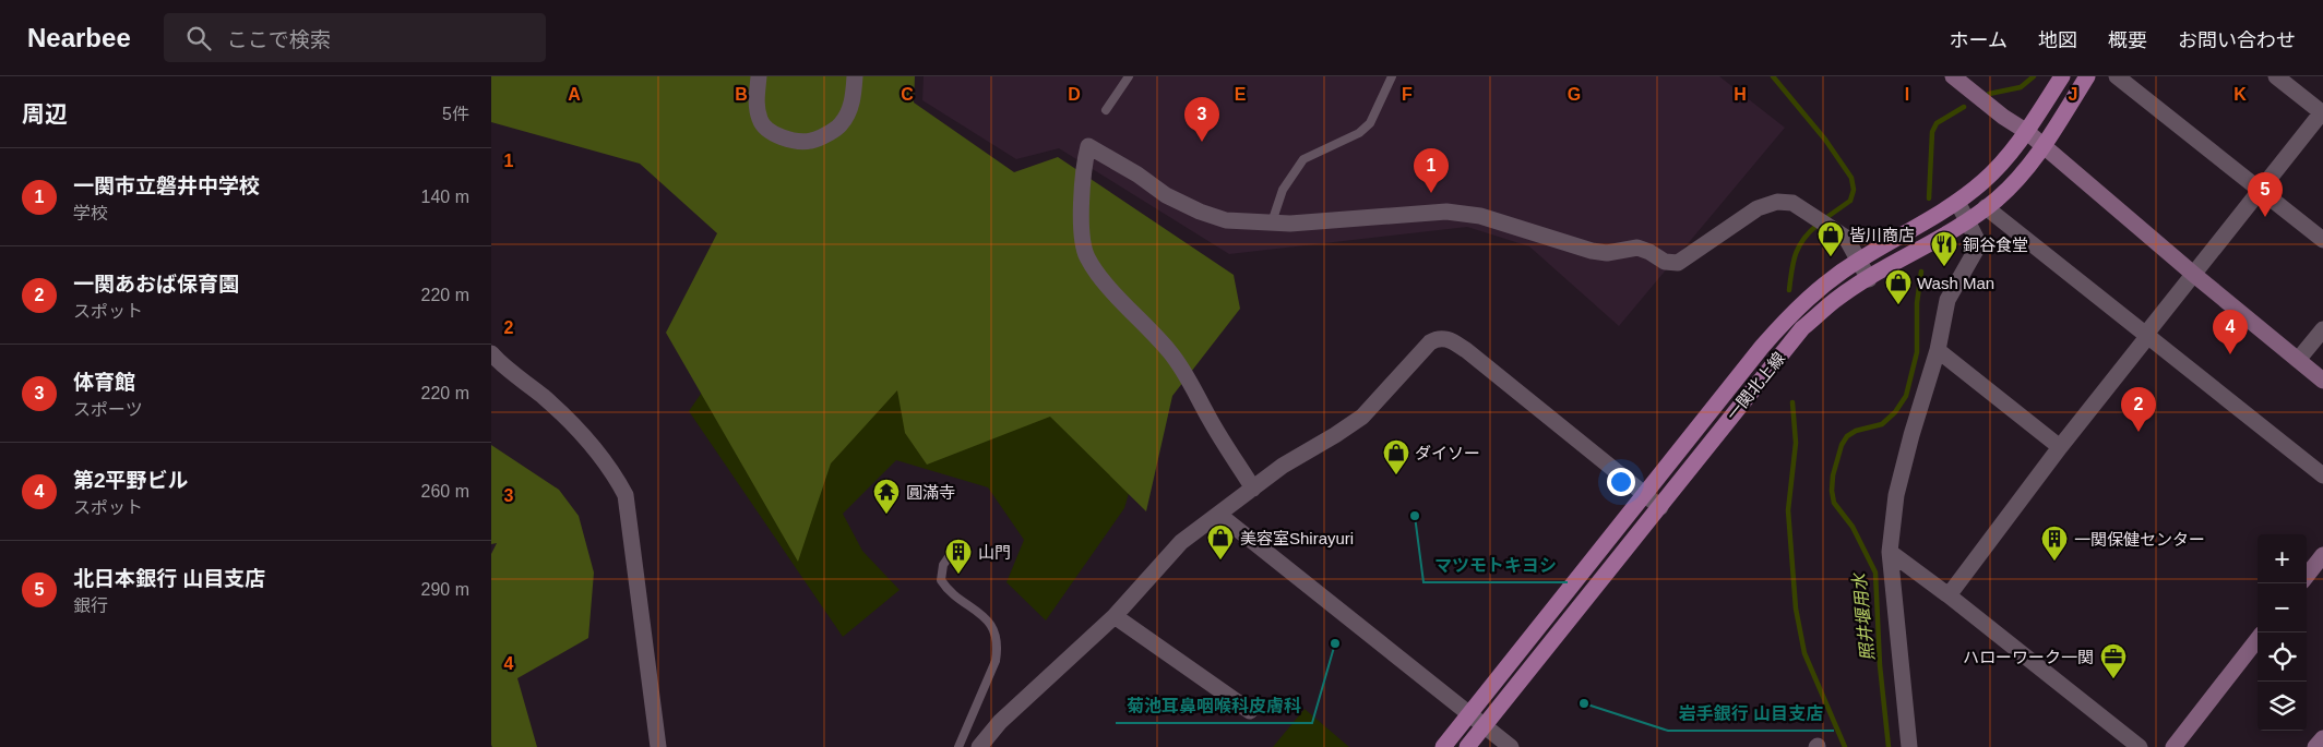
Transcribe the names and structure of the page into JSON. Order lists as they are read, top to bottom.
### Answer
{
  "streets": {
    "main road": ["一関北上線"]
  },
  "water": ["照井堰用水"],
  "places": {
    "shop": [
      "皆川商店",
      "Wash Man",
      "ダイソー",
      "美容室Shirayuri"
    ],
    "restaurant": ["銅谷食堂"],
    "temple": ["圓滿寺"],
    "other": ["マツモトキヨシ", "菊池耳鼻咽喉科皮膚科", "岩手銀行 山目支店"],
    "building": ["一関保健センター", "山門"],
    "office": ["ハローワーク一関"]
  },
  "page": {
    "header": "Nearbee",
    "search": "ここで検索",
    "nav": [
      "ホーム",
      "地図",
      "概要",
      "お問い合わせ"
    ],
    "heading": ["周辺", "5件"],
    "pins": [
      "3",
      "1",
      "5",
      "4",
      "2"
    ],
    "list": [
      {
        "mark": "1",
        "name": "一関市立磐井中学校",
        "note": "学校",
        "value": "140 m"
      },
      {
        "mark": "2",
        "name": "一関あおば保育園",
        "note": "スポット",
        "value": "220 m"
      },
      {
        "mark": "3",
        "name": "体育館",
        "note": "スポーツ",
        "value": "220 m"
      },
      {
        "mark": "4",
        "name": "第2平野ビル",
        "note": "スポット",
        "value": "260 m"
      },
      {
        "mark": "5",
        "name": "北日本銀行 山目支店",
        "note": "銀行",
        "value": "290 m"
      }
    ],
    "map_buttons": ["+", "−"]
  },
  "grid": {
    "columns": [
      "A",
      "B",
      "C",
      "D",
      "E",
      "F",
      "G",
      "H",
      "I",
      "J",
      "K"
    ],
    "rows": [
      "1",
      "2",
      "3",
      "4"
    ]
  }
}
